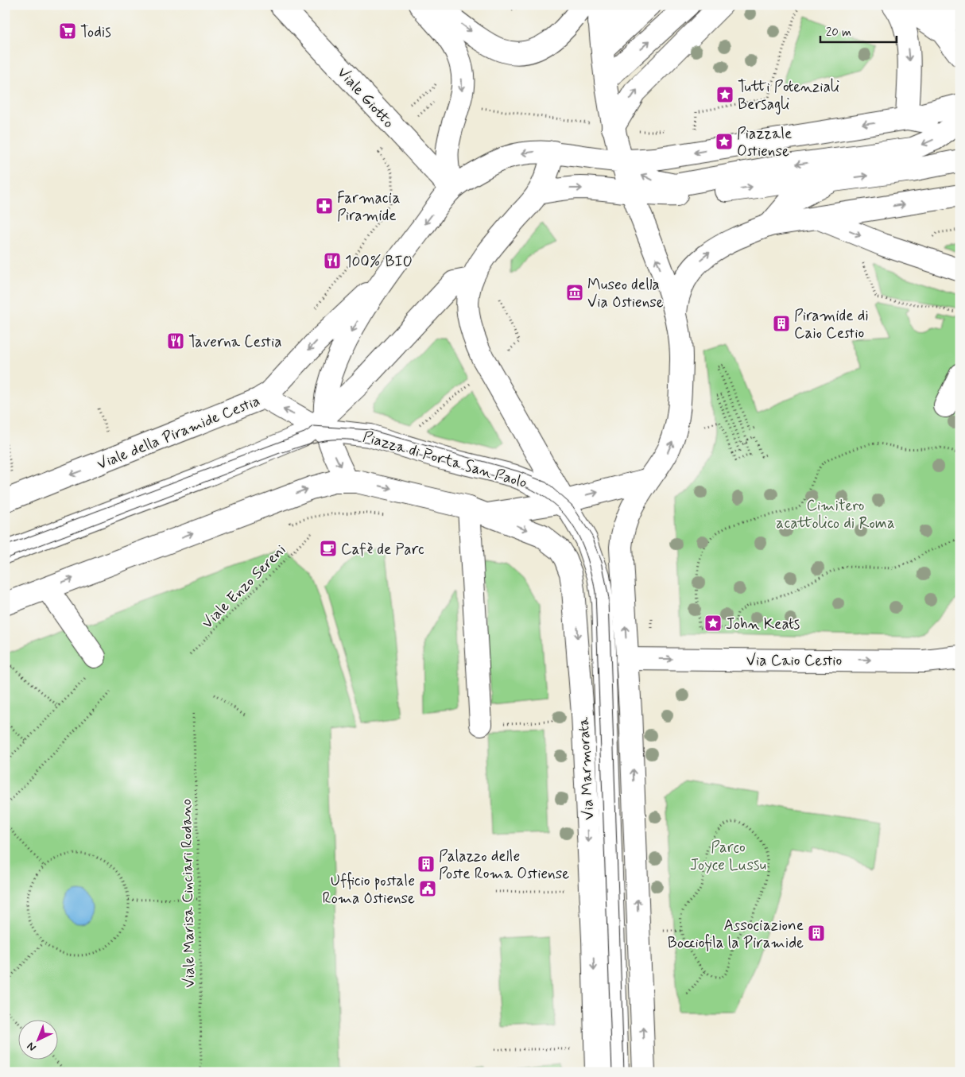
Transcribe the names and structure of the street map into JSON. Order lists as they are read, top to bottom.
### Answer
{
  "streets": {
    "main road": [
      "Viale Giotto",
      "Viale della Piramide Cestia",
      "Piazza di Porta San Paolo",
      "Via Caio Cestio",
      "Via Marmorata"
    ],
    "path": ["Viale Enzo Sereni", "Viale Marisa Cinciari Rodano"]
  },
  "crossings": [
    ["Piazza di Porta San Paolo", "Via Marmorata"]
  ],
  "one_way": ["Via Caio Cestio"],
  "parks": ["Cimitero acattolico di Roma", "Parco Joyce Lussu"],
  "places": {
    "supermarket": ["Todis"],
    "place": ["Tutti Potenziali Bersagli", "Piazzale Ostiense", "John Keats"],
    "pharmacy": ["Farmacia Piramide"],
    "restaurant": ["100% BIO", "Taverna Cestia"],
    "museum": ["Museo della Via Ostiense"],
    "building": ["Piramide di Caio Cestio", "Palazzo delle Poste Roma Ostiense", "Associazione Bocciofila la Piramide"],
    "cafe": ["Cafè de Parc"],
    "public building": ["Ufficio postale Roma Ostiense"]
  },
  "scale_bar": "20 m",
  "north": "bottom left"
}
